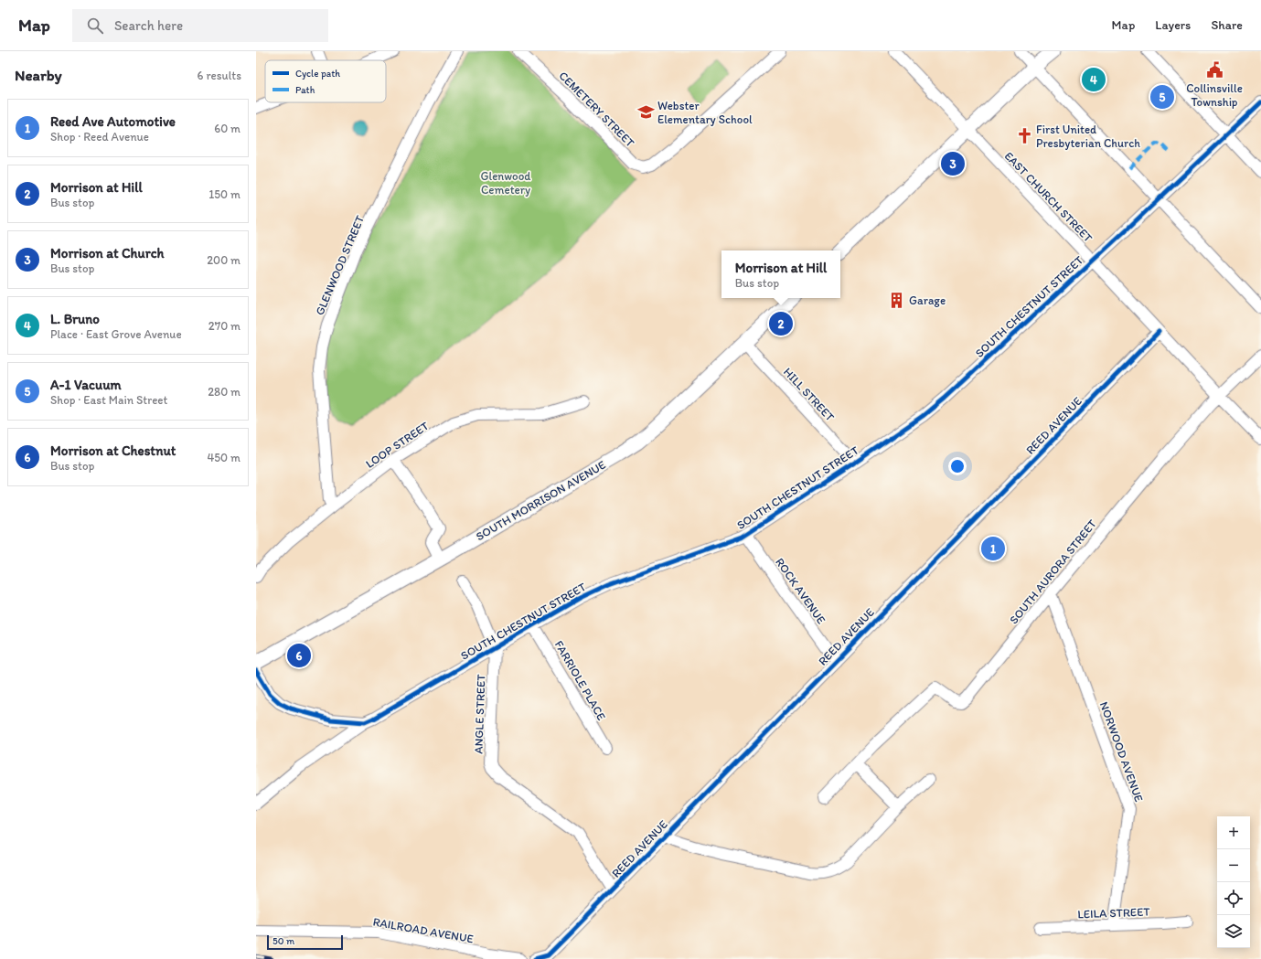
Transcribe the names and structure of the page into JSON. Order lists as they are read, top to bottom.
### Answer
{
  "streets": {
    "main road": ["SOUTH MORRISON AVENUE"],
    "street": [
      "CEMETERY STREET",
      "EAST CHURCH STREET",
      "GLENWOOD STREET",
      "SOUTH CHESTNUT STREET",
      "HILL STREET",
      "REED AVENUE",
      "LOOP STREET",
      "SOUTH AURORA STREET",
      "ROCK AVENUE",
      "FARRIOLE PLACE",
      "ANGLE STREET",
      "NORWOOD AVENUE",
      "LEILA STREET",
      "RAILROAD AVENUE"
    ]
  },
  "crossings": [
    ["EAST CHURCH STREET", "SOUTH CHESTNUT STREET"],
    ["EAST CHURCH STREET", "REED AVENUE"],
    ["EAST CHURCH STREET", "SOUTH AURORA STREET"],
    ["GLENWOOD STREET", "LOOP STREET"],
    ["SOUTH CHESTNUT STREET", "HILL STREET"],
    ["SOUTH CHESTNUT STREET", "ROCK AVENUE"],
    ["SOUTH CHESTNUT STREET", "FARRIOLE PLACE"],
    ["SOUTH CHESTNUT STREET", "ANGLE STREET"],
    ["HILL STREET", "SOUTH MORRISON AVENUE"],
    ["REED AVENUE", "ROCK AVENUE"],
    ["REED AVENUE", "ANGLE STREET"],
    ["SOUTH AURORA STREET", "NORWOOD AVENUE"],
    ["NORWOOD AVENUE", "LEILA STREET"]
  ],
  "parks": ["Glenwood Cemetery"],
  "places": {
    "public building": ["Collinsville Township"],
    "school or university": ["Webster Elementary School"],
    "church": ["First United Presbyterian Church"],
    "building": ["Garage"]
  },
  "legend": ["Cycle path", "Path"],
  "scale_bar": "50 m",
  "page": {
    "header": "Map",
    "search": "Search here",
    "nav": ["Map", "Layers", "Share"],
    "heading": ["Nearby", "6 results"],
    "pins": [
      "4",
      "5",
      "3",
      "2",
      "1",
      "6"
    ],
    "list": [
      {
        "mark": "1",
        "name": "Reed Ave Automotive",
        "note": "Shop · Reed Avenue",
        "value": "60 m"
      },
      {
        "mark": "2",
        "name": "Morrison at Hill",
        "note": "Bus stop",
        "value": "150 m"
      },
      {
        "mark": "3",
        "name": "Morrison at Church",
        "note": "Bus stop",
        "value": "200 m"
      },
      {
        "mark": "4",
        "name": "L. Bruno",
        "note": "Place · East Grove Avenue",
        "value": "270 m"
      },
      {
        "mark": "5",
        "name": "A-1 Vacuum",
        "note": "Shop · East Main Street",
        "value": "280 m"
      },
      {
        "mark": "6",
        "name": "Morrison at Chestnut",
        "note": "Bus stop",
        "value": "450 m"
      }
    ],
    "popup": ["Morrison at Hill", "Bus stop"],
    "map_buttons": ["+", "−"],
    "scale": "50 m"
  }
}
